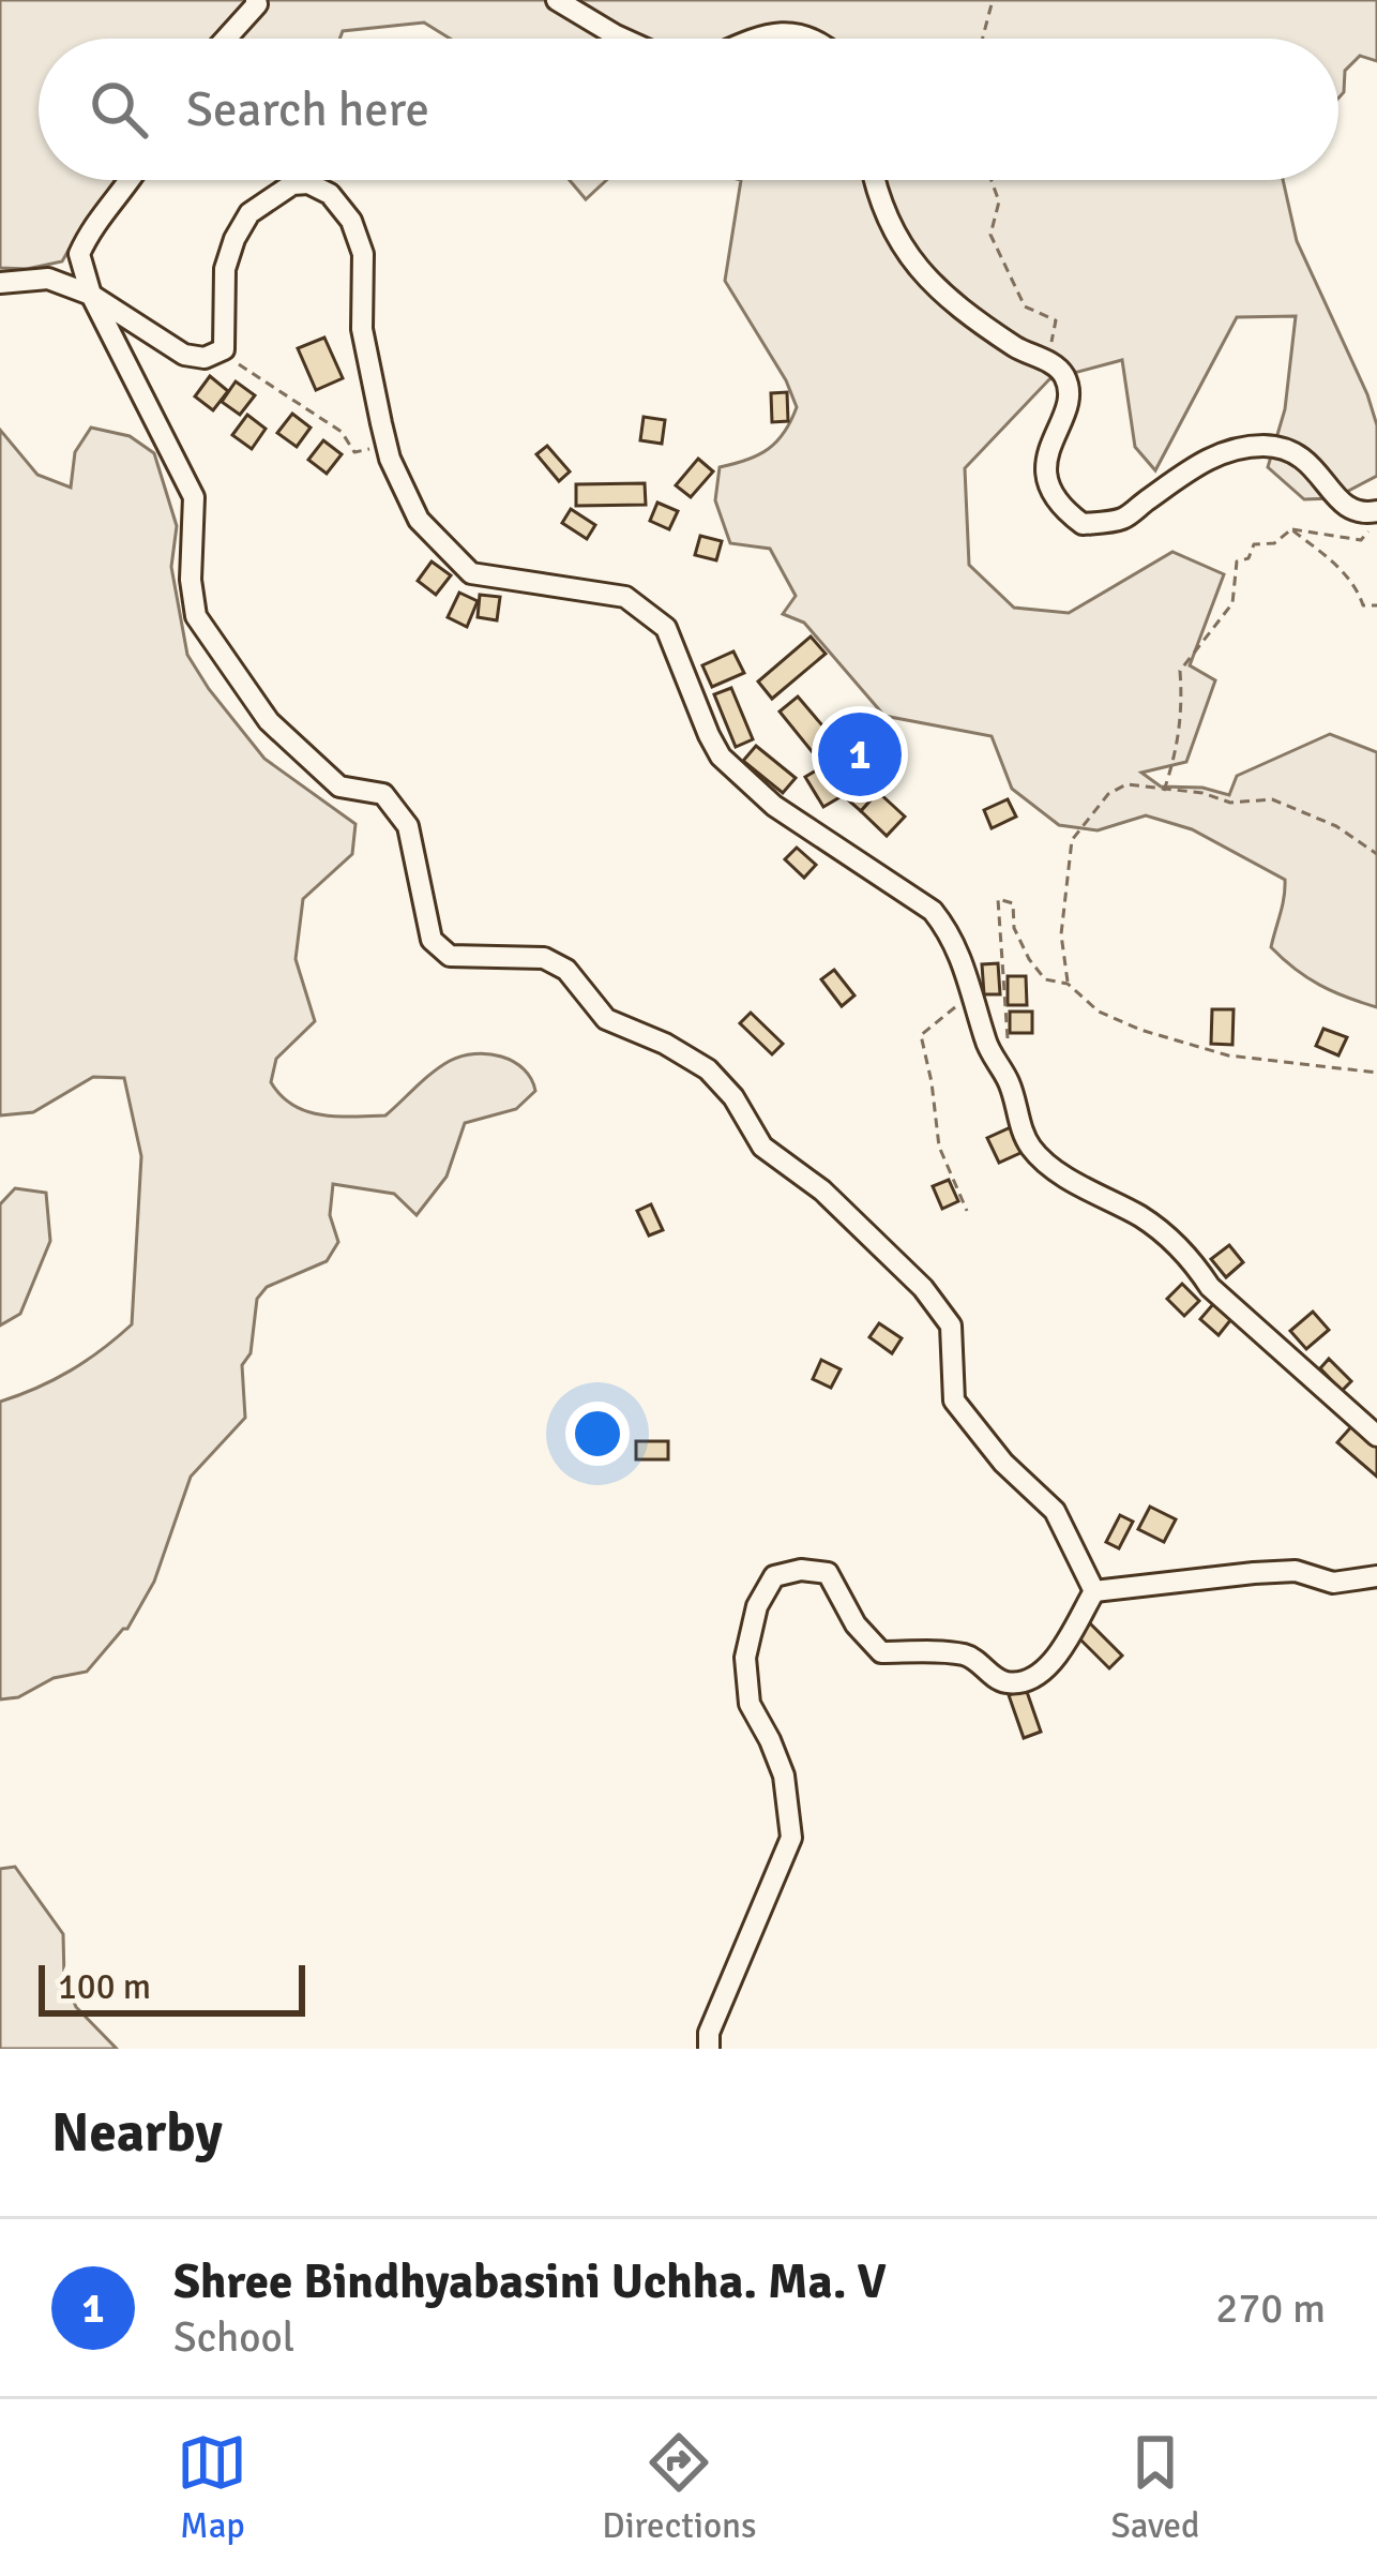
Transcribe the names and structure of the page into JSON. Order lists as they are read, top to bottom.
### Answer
{
  "scale_bar": "100 m",
  "page": {
    "search": "Search here",
    "pins": "1",
    "scale": "100 m",
    "heading": "Nearby",
    "list": [
      {
        "mark": "1",
        "name": "Shree Bindhyabasini Uchha. Ma. V",
        "note": "School",
        "value": "270 m"
      }
    ],
    "nav": ["Map", "Directions", "Saved"]
  }
}
